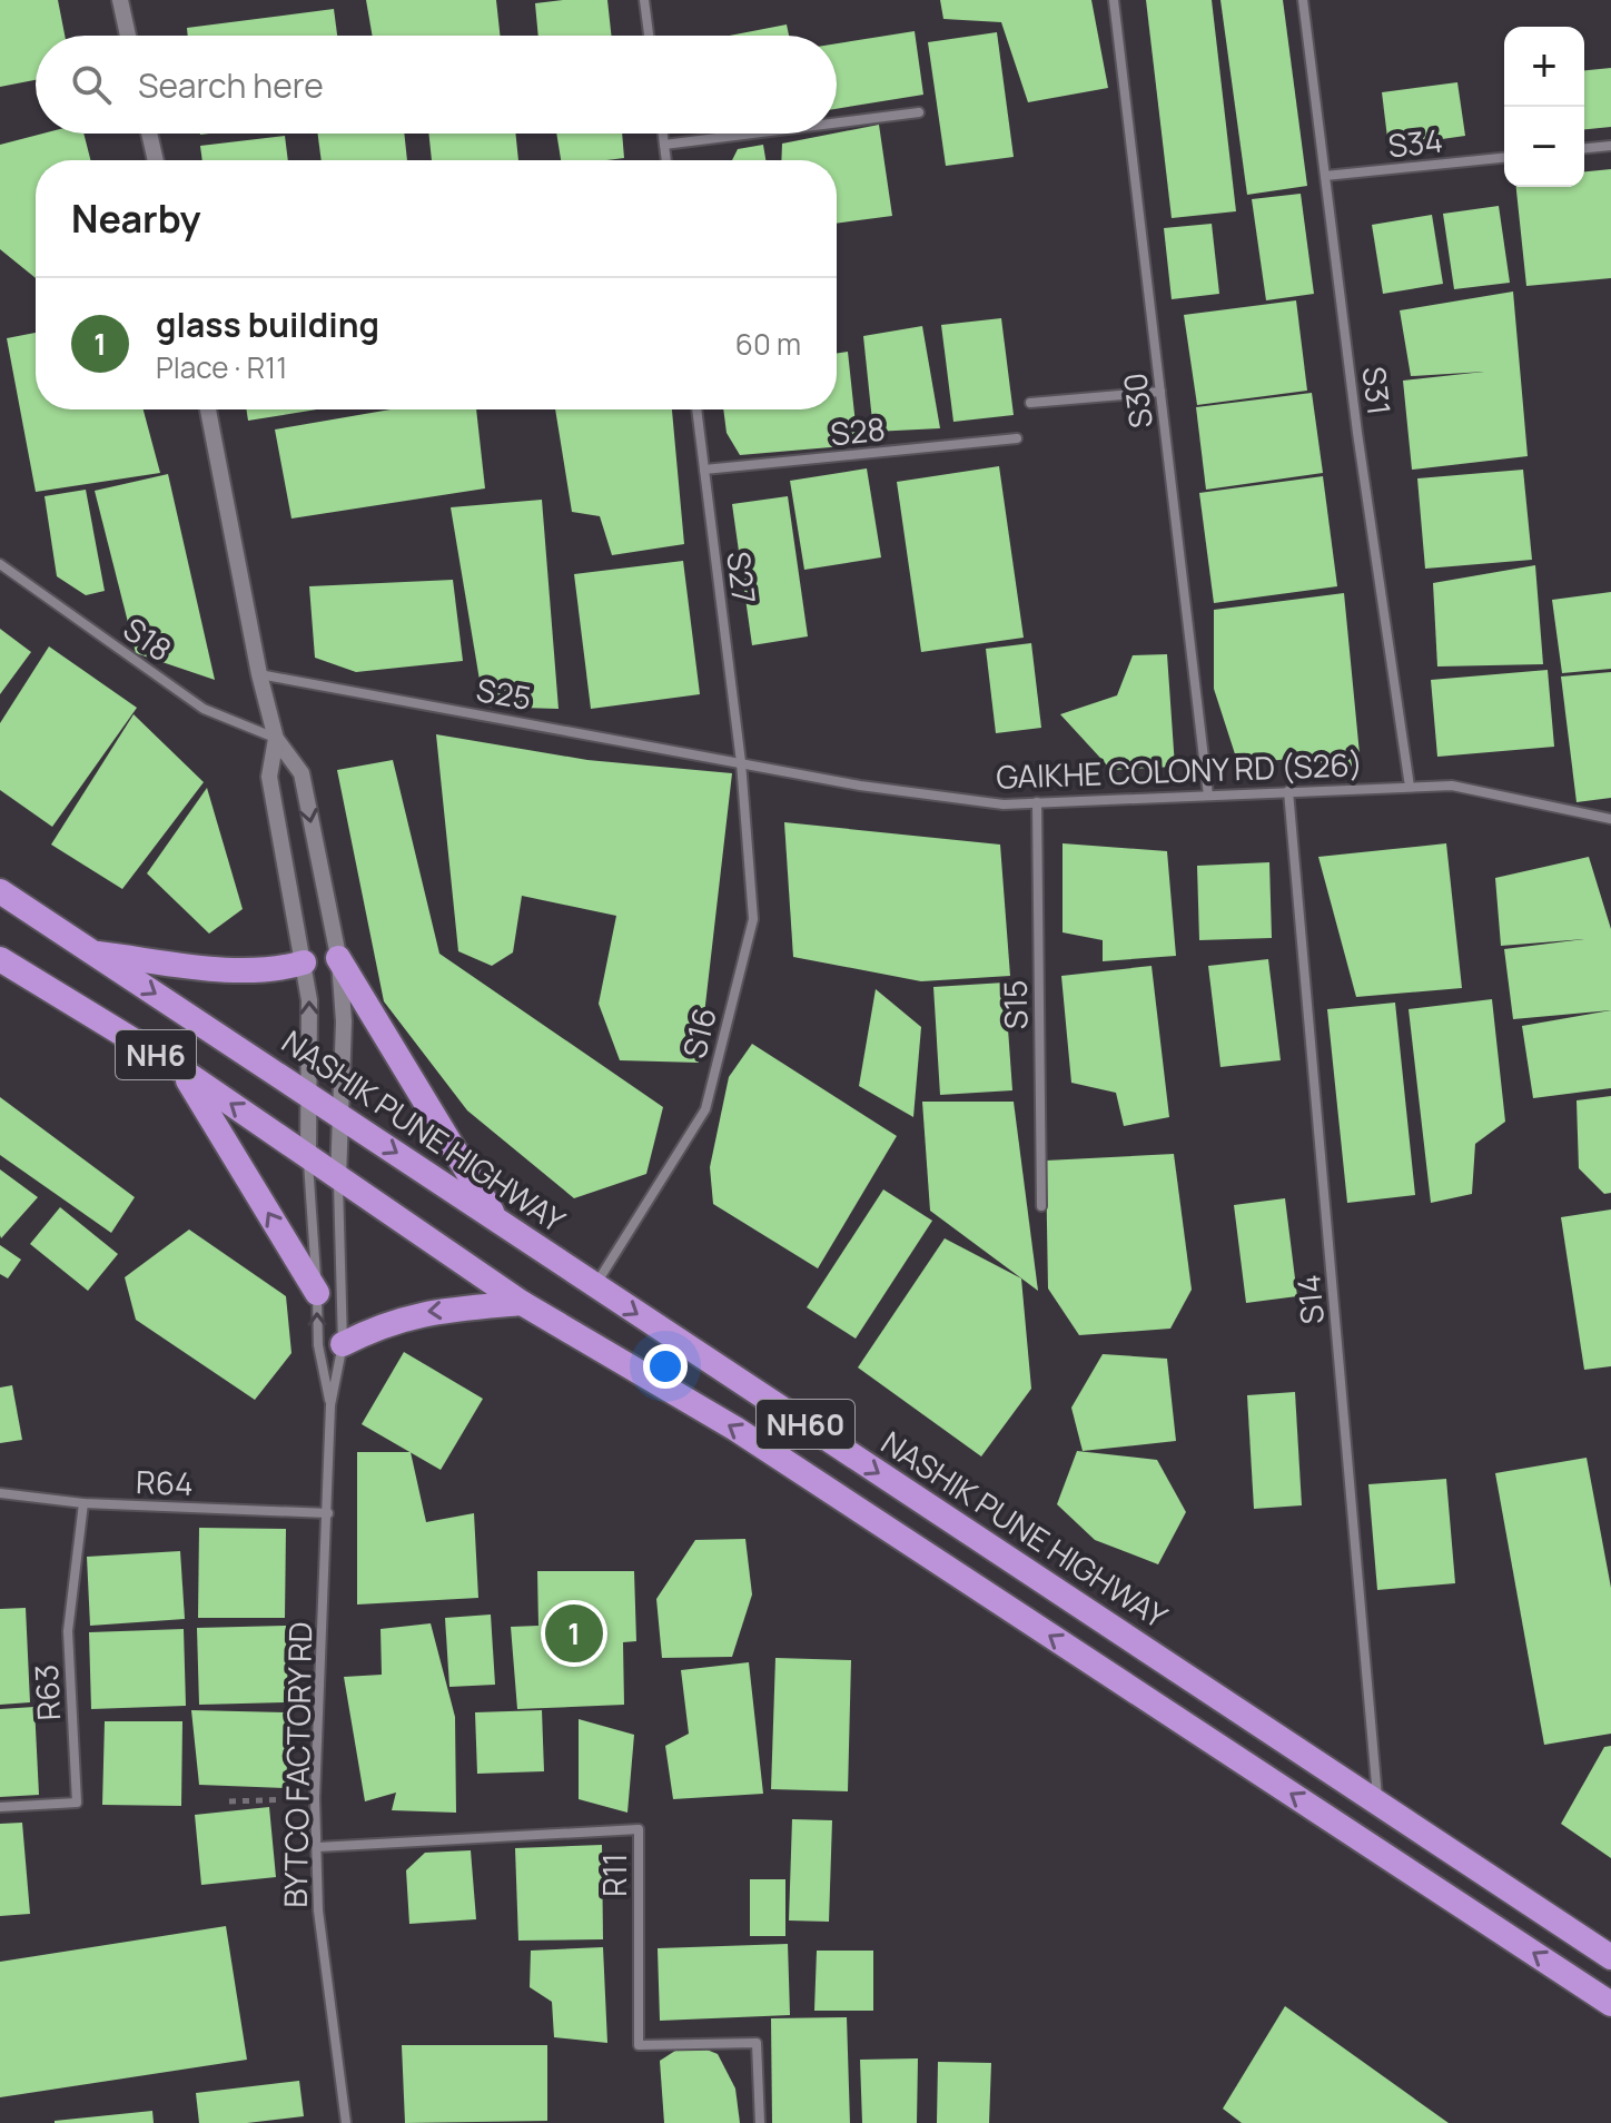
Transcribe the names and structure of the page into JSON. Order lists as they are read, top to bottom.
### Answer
{
  "streets": {
    "highway": ["NH6", "NASHIK PUNE HIGHWAY", "NH60"],
    "street": [
      "S34",
      "S31",
      "S30",
      "S28",
      "S27",
      "S18",
      "S25",
      "GAIKHE COLONY RD (S26)",
      "S15",
      "S16",
      "S14",
      "R64",
      "R63",
      "BYTCO FACTORY RD",
      "R11"
    ]
  },
  "crossings": [
    ["S34", "S31"],
    ["S31", "GAIKHE COLONY RD (S26)"],
    ["S30", "GAIKHE COLONY RD (S26)"],
    ["S28", "S27"],
    ["S27", "S25"],
    ["S27", "GAIKHE COLONY RD (S26)"],
    ["S27", "S16"],
    ["S25", "GAIKHE COLONY RD (S26)"],
    ["S25", "S16"],
    ["GAIKHE COLONY RD (S26)", "S15"],
    ["GAIKHE COLONY RD (S26)", "S16"],
    ["GAIKHE COLONY RD (S26)", "S14"],
    ["S16", "NASHIK PUNE HIGHWAY"],
    ["NH6", "NH60"],
    ["NH6", "BYTCO FACTORY RD"],
    ["NASHIK PUNE HIGHWAY", "S14"],
    ["NH60", "BYTCO FACTORY RD"],
    ["R64", "R63"],
    ["R64", "BYTCO FACTORY RD"],
    ["BYTCO FACTORY RD", "R11"]
  ],
  "page": {
    "map_buttons": ["+", "−"],
    "search": "Search here",
    "heading": "Nearby",
    "list": [
      {
        "mark": "1",
        "name": "glass building",
        "note": "Place · R11",
        "value": "60 m"
      }
    ],
    "pins": "1"
  }
}
